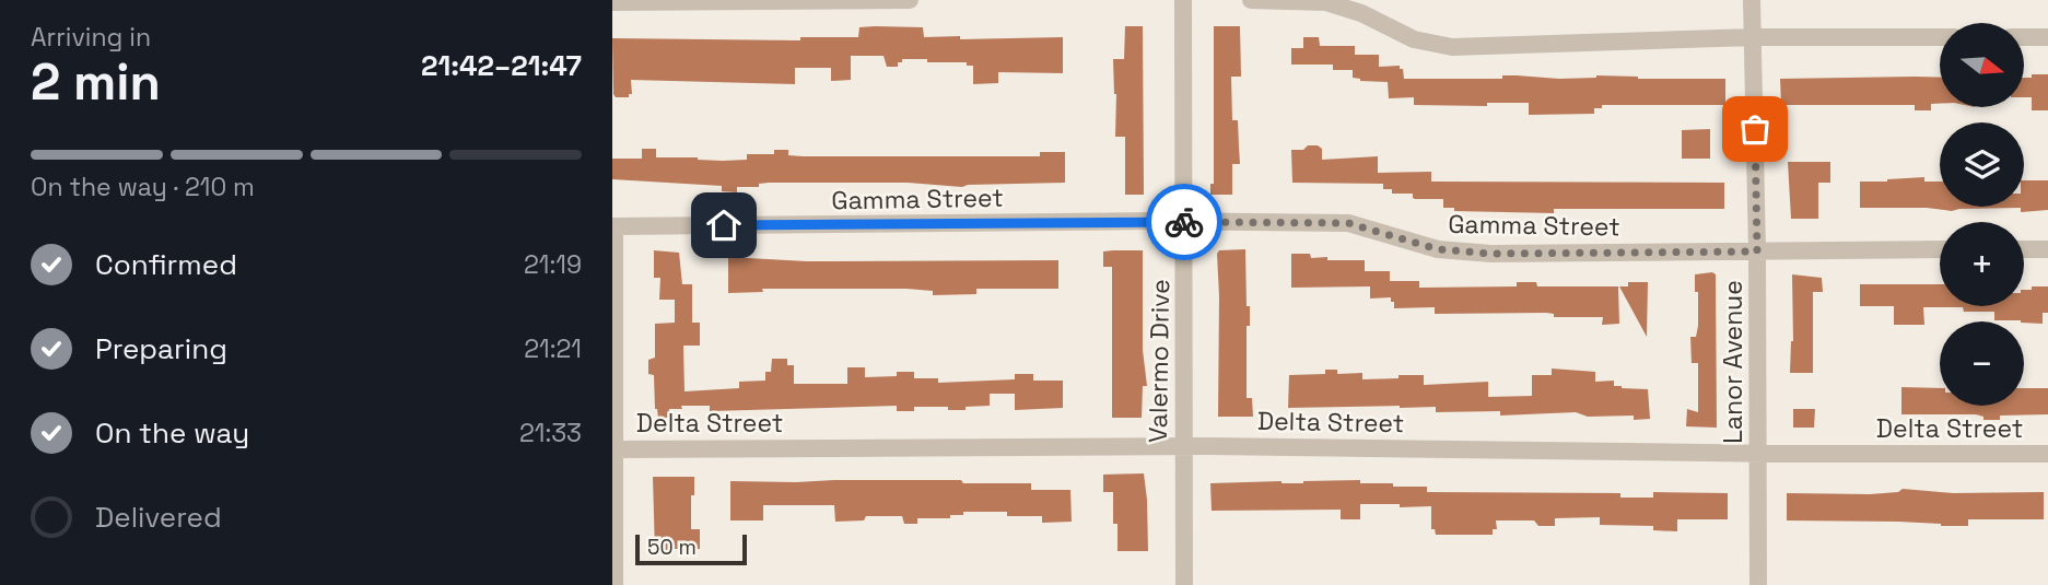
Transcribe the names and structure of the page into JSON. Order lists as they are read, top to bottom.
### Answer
{
  "streets": {
    "street": [
      "Gamma Street",
      "Valermo Drive",
      "Lanor Avenue",
      "Delta Street"
    ]
  },
  "crossings": [
    ["Gamma Street", "Valermo Drive"],
    ["Gamma Street", "Lanor Avenue"],
    ["Valermo Drive", "Delta Street"],
    ["Lanor Avenue", "Delta Street"]
  ],
  "scale_bar": "50 m",
  "north": "right",
  "page": {
    "heading": ["2 min", "Arriving in", "21:42–21:47"],
    "map_buttons": ["+", "−"],
    "bar": "On the way · 210 m",
    "list": [
      ["Confirmed", "21:19"],
      ["Preparing", "21:21"],
      ["On the way", "21:33"],
      "Delivered"
    ],
    "scale": "50 m"
  }
}
